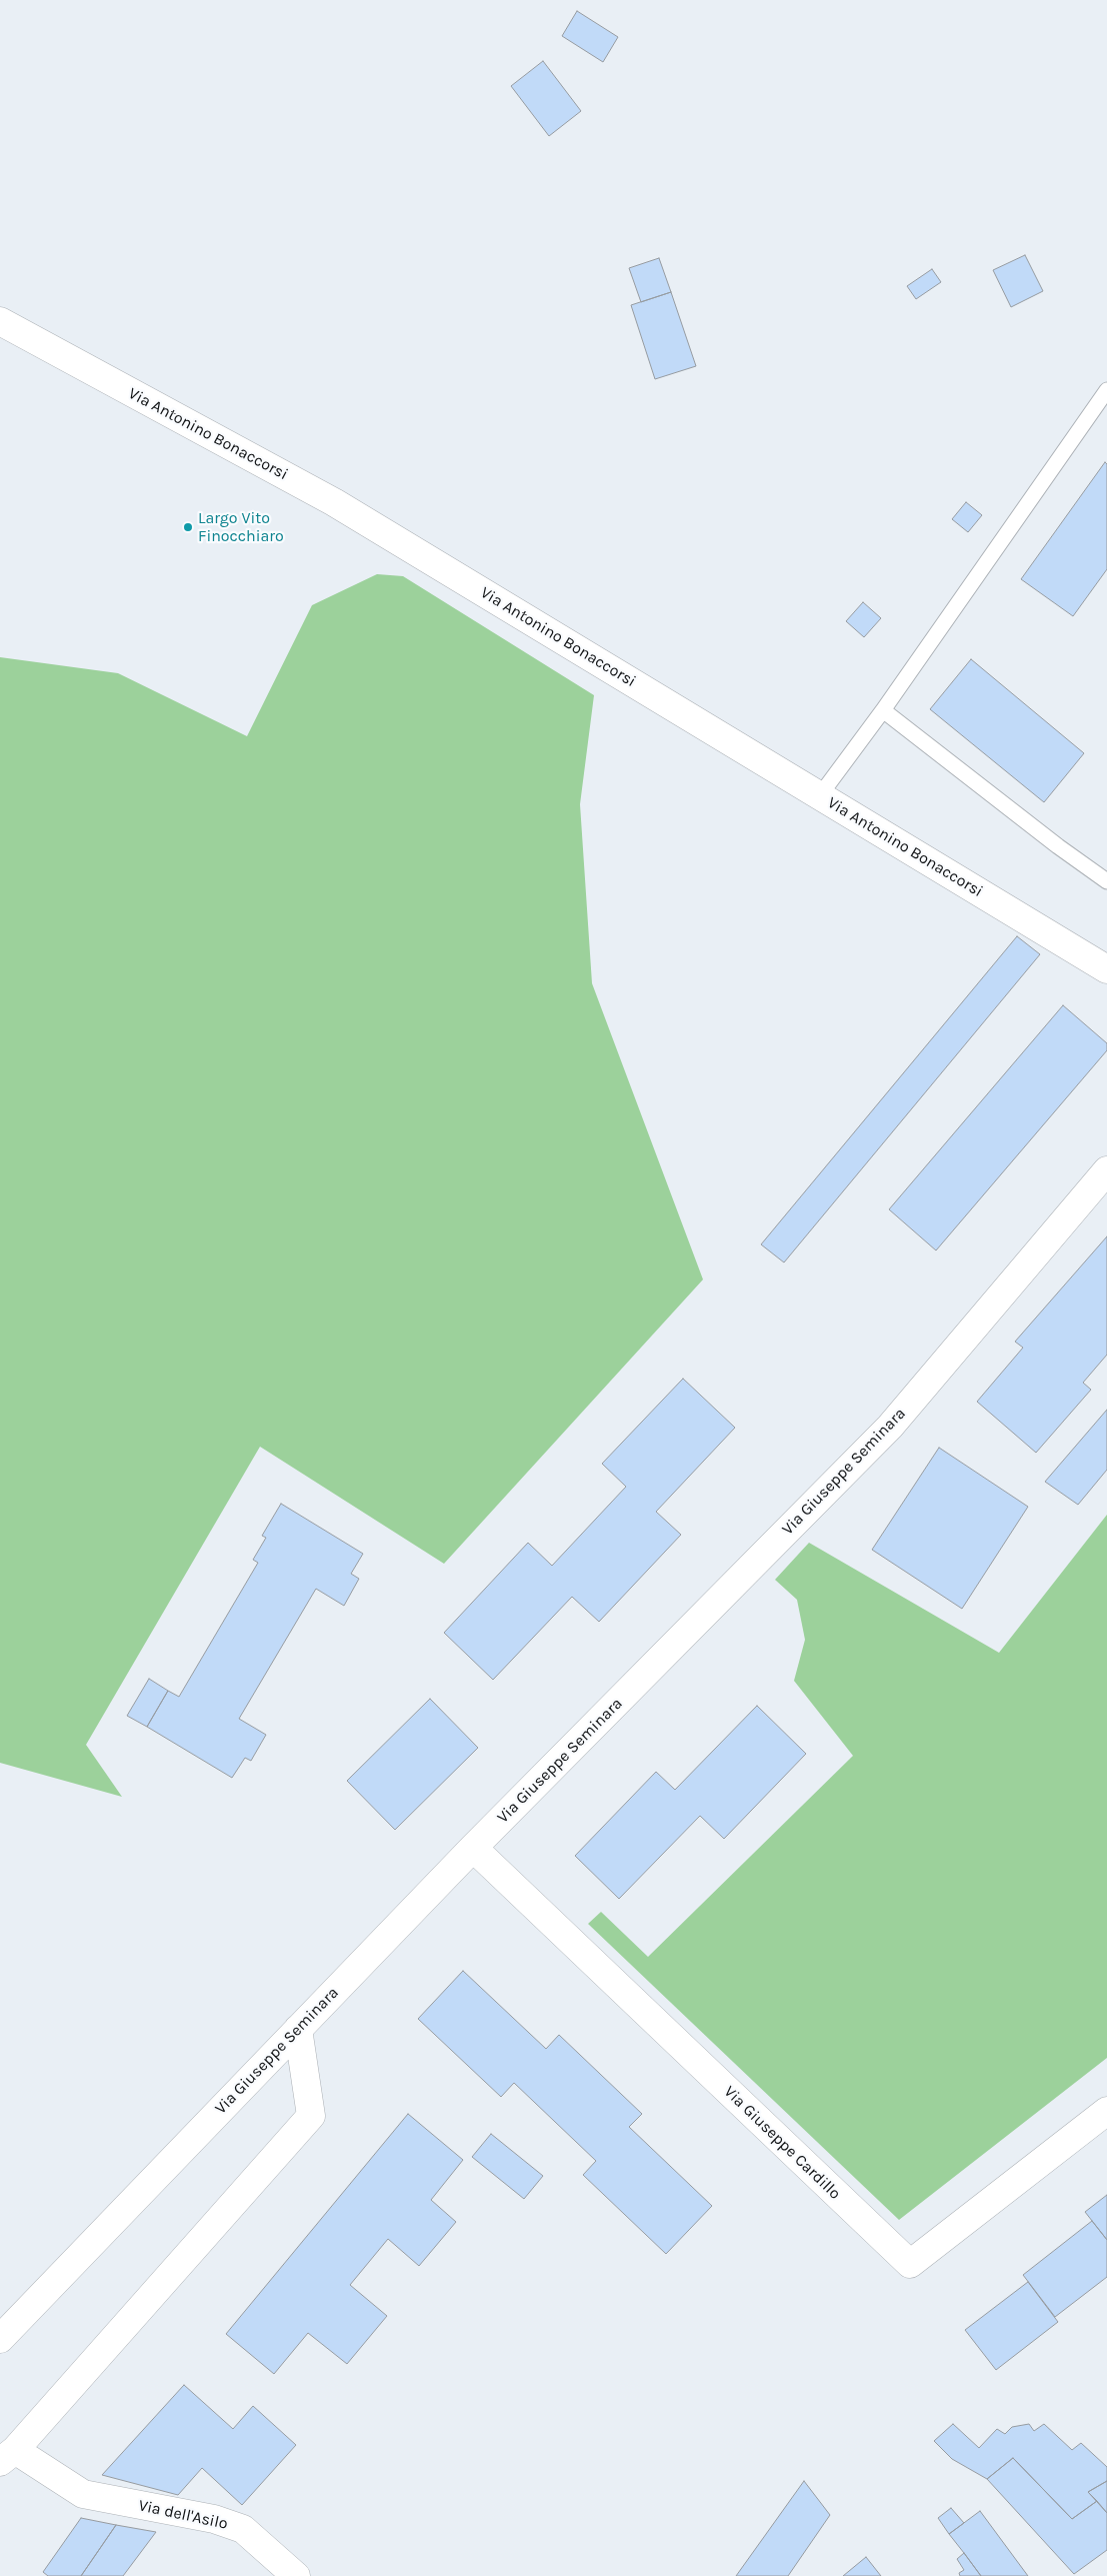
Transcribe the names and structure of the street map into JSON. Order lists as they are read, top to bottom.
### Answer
{
  "streets": {
    "street": [
      "Via Antonino Bonaccorsi",
      "Via Giuseppe Seminara",
      "Via Giuseppe Cardillo",
      "Via dell'Asilo"
    ]
  },
  "crossings": [
    ["Via Giuseppe Seminara", "Via Giuseppe Cardillo"]
  ],
  "places": ["Largo Vito Finocchiaro"]
}
